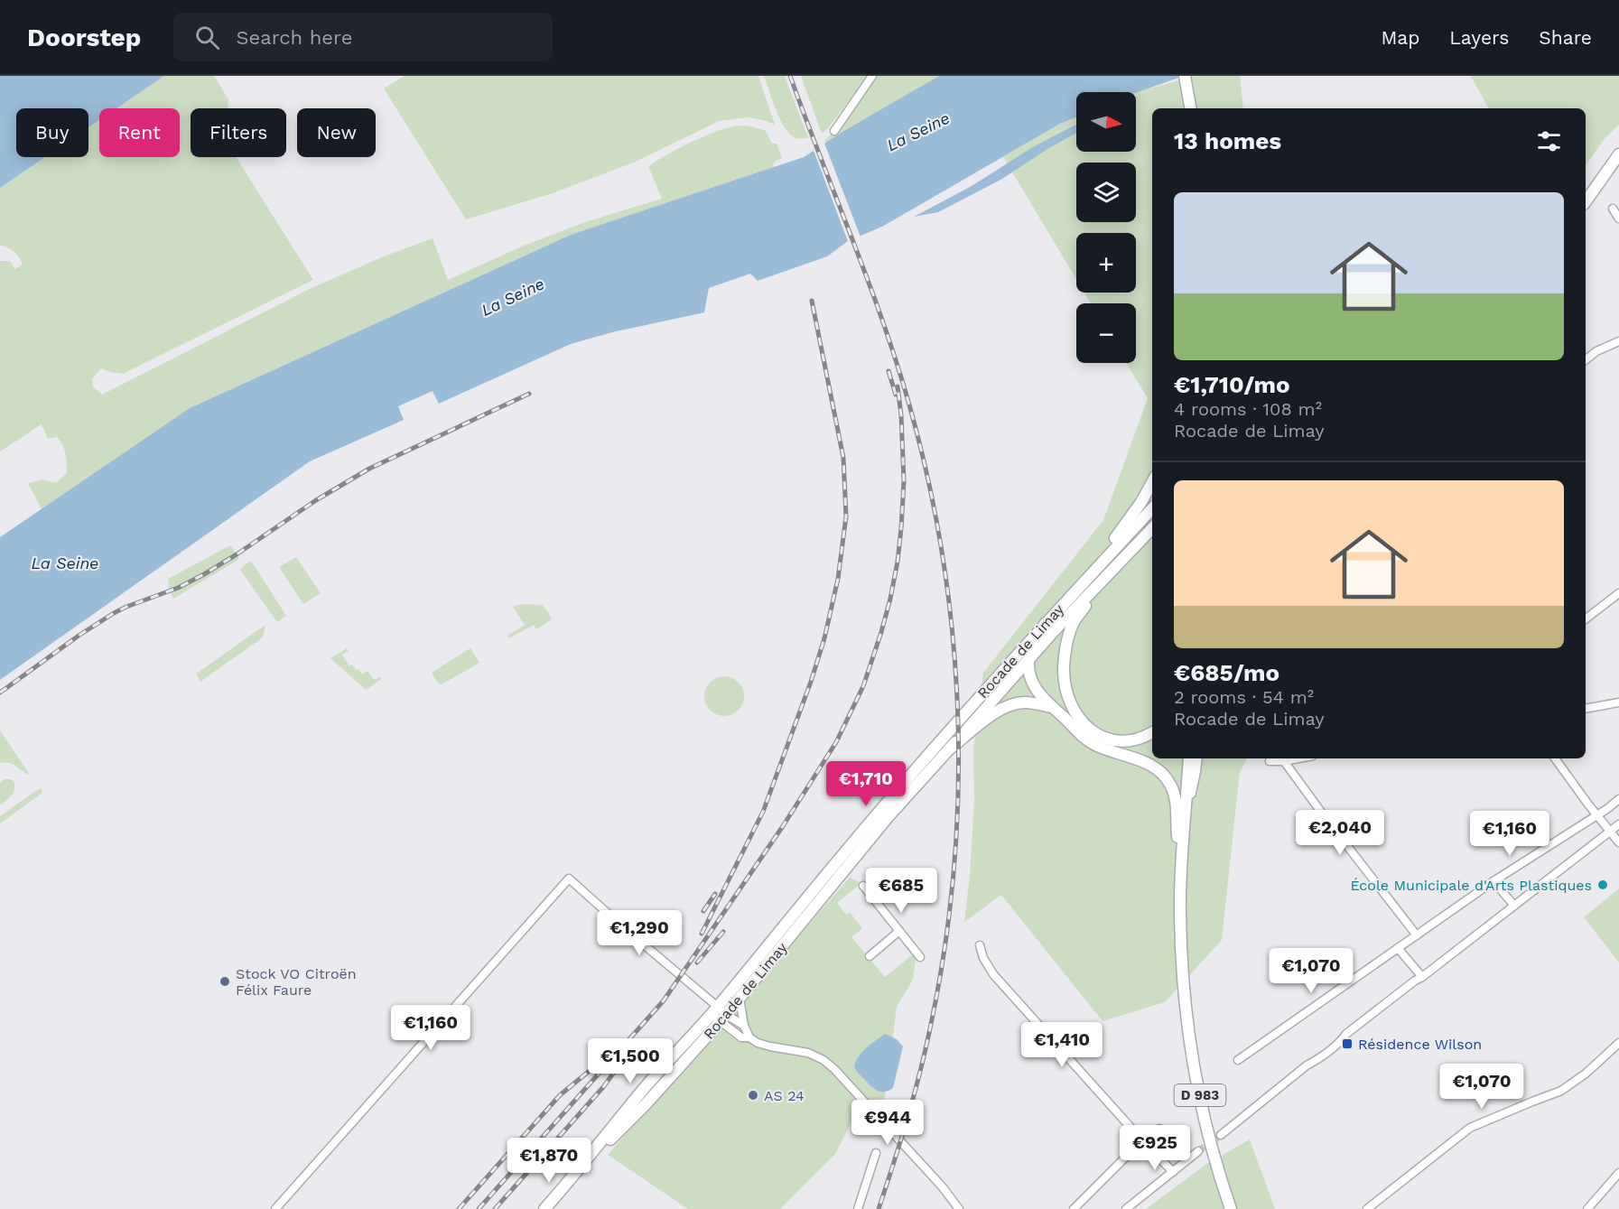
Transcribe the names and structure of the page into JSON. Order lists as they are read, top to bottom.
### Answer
{
  "streets": {
    "main road": ["Rocade de Limay", "D 983"]
  },
  "water": ["La Seine"],
  "places": {
    "other": ["École Municipale d'Arts Plastiques", "Stock VO Citroën Félix Faure", "AS 24"],
    "transit": ["Résidence Wilson"]
  },
  "north": "right",
  "page": {
    "header": "Doorstep",
    "search": "Search here",
    "nav": ["Map", "Layers", "Share"],
    "map_buttons": ["+", "−"],
    "chip": [
      "Buy",
      "Rent",
      "Filters",
      "New"
    ],
    "heading": "13 homes",
    "list": [
      {
        "name": "€1,710/mo",
        "note": "4 rooms · 108 m² · Rocade de Limay"
      },
      {
        "name": "€685/mo",
        "note": "2 rooms · 54 m² · Rocade de Limay"
      }
    ],
    "price": [
      "€1,710",
      "€2,040",
      "€1,160",
      "€685",
      "€1,290",
      "€1,070",
      "€1,160",
      "€1,410",
      "€1,500",
      "€1,070",
      "€944",
      "€925",
      "€1,870"
    ]
  }
}
